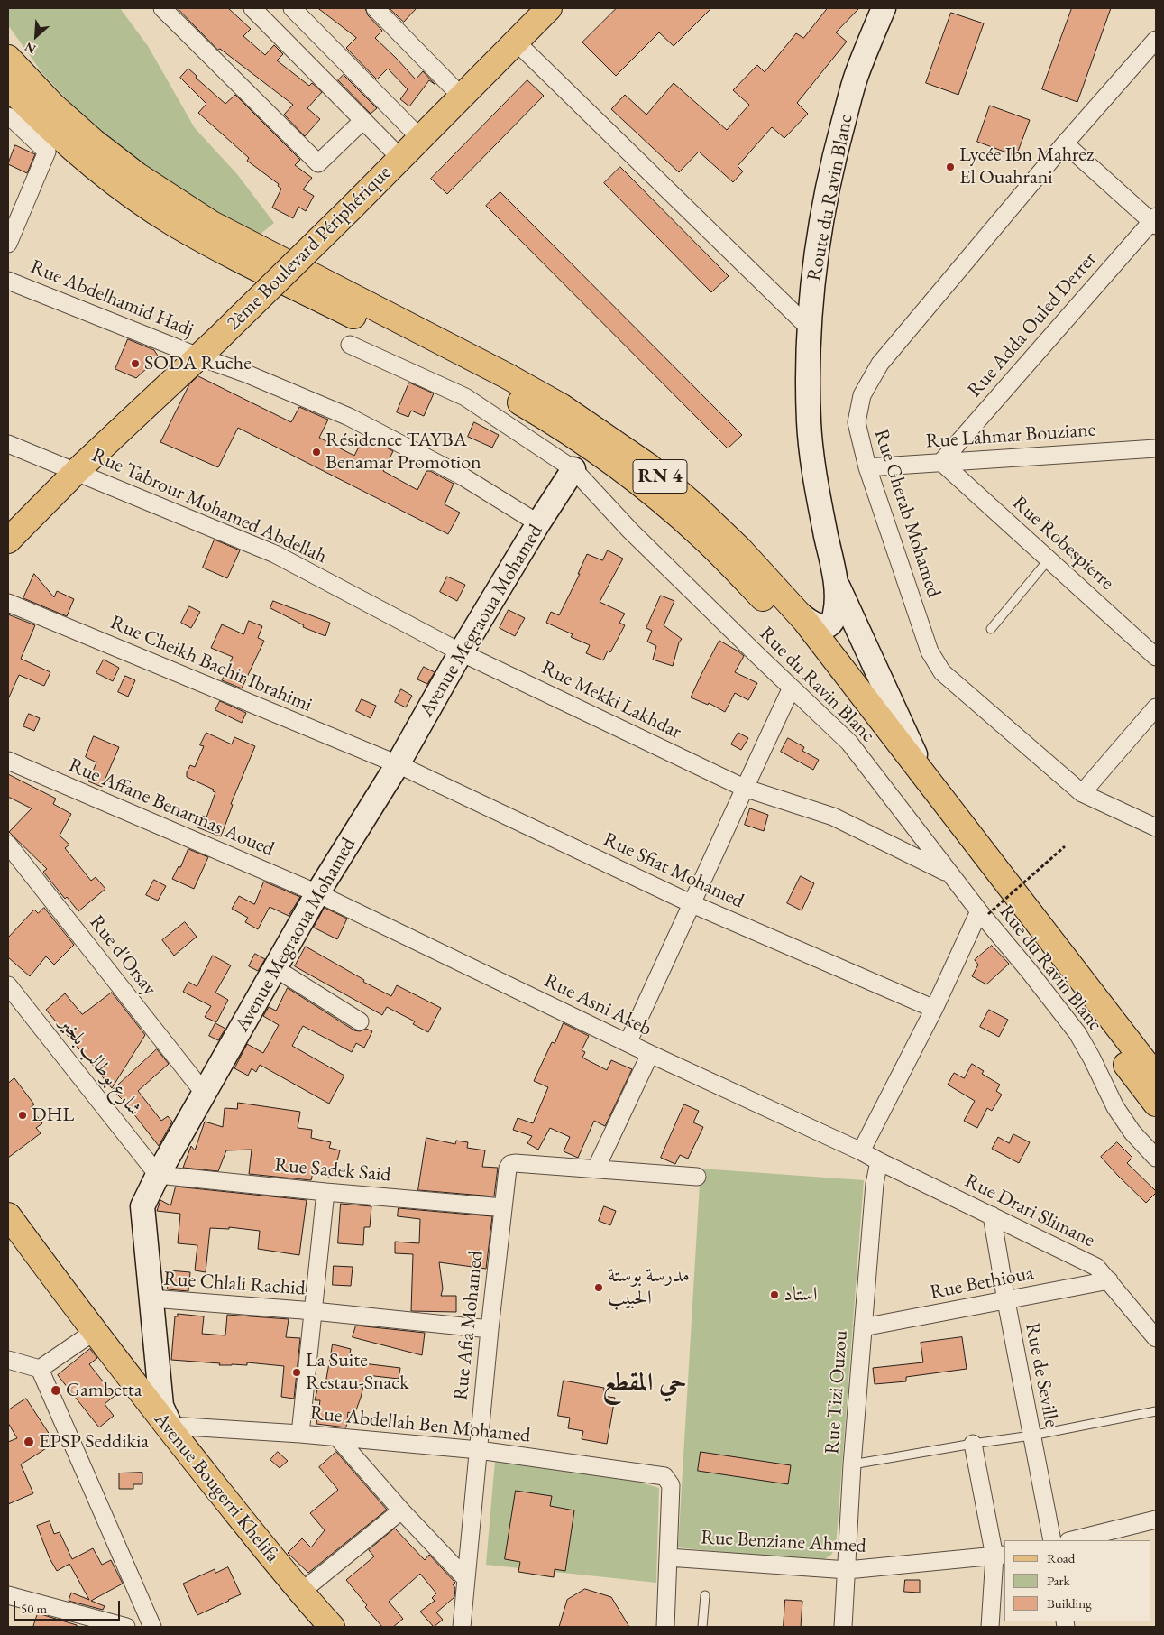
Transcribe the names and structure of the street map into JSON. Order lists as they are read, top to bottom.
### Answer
{
  "streets": {
    "main road": ["2ème Boulevard Périphérique", "RN 4", "Avenue Bougerri Khelifa"],
    "street": [
      "Route du Ravin Blanc",
      "Rue Abdelhamid Hadj",
      "Rue Adda Ouled Derrer",
      "Rue Lahmar Bouziane",
      "Rue Tabrour Mohamed Abdellah",
      "Rue Gherab Mohamed",
      "Rue Robespierre",
      "Avenue Megraoua Mohamed",
      "Rue Cheikh Bachir Ibrahimi",
      "Rue du Ravin Blanc",
      "Rue Mekki Lakhdar",
      "Rue Affane Benarmas Aoued",
      "Rue Sfiat Mohamed",
      "Rue d'Orsay",
      "Rue Asni Akeb",
      "شارع بوطالب بلخير",
      "Rue Sadek Said",
      "Rue Drari Slimane",
      "Rue Bethioua",
      "Rue Chlali Rachid",
      "Rue Afia Mohamed",
      "Rue de Seville",
      "Rue Tizi Ouzou",
      "Rue Abdellah Ben Mohamed",
      "Rue Benziane Ahmed"
    ]
  },
  "crossings": [
    ["2ème Boulevard Périphérique", "Rue Abdelhamid Hadj"],
    ["2ème Boulevard Périphérique", "Rue Tabrour Mohamed Abdellah"],
    ["Rue Abdelhamid Hadj", "Avenue Megraoua Mohamed"],
    ["Rue Adda Ouled Derrer", "Rue Lahmar Bouziane"],
    ["Rue Adda Ouled Derrer", "Rue Robespierre"],
    ["Rue Lahmar Bouziane", "Rue Gherab Mohamed"],
    ["Rue Lahmar Bouziane", "Rue Robespierre"],
    ["Rue Tabrour Mohamed Abdellah", "Avenue Megraoua Mohamed"],
    ["Rue Tabrour Mohamed Abdellah", "Rue Mekki Lakhdar"],
    ["Avenue Megraoua Mohamed", "Rue Cheikh Bachir Ibrahimi"],
    ["Avenue Megraoua Mohamed", "Rue du Ravin Blanc"],
    ["Avenue Megraoua Mohamed", "Rue Mekki Lakhdar"],
    ["Avenue Megraoua Mohamed", "Rue Affane Benarmas Aoued"],
    ["Avenue Megraoua Mohamed", "Rue Sfiat Mohamed"],
    ["Avenue Megraoua Mohamed", "Rue d'Orsay"],
    ["Avenue Megraoua Mohamed", "Rue Asni Akeb"],
    ["Avenue Megraoua Mohamed", "شارع بوطالب بلخير"],
    ["Avenue Megraoua Mohamed", "Rue Sadek Said"],
    ["Avenue Megraoua Mohamed", "Rue Chlali Rachid"],
    ["Avenue Megraoua Mohamed", "Rue Abdellah Ben Mohamed"],
    ["Avenue Megraoua Mohamed", "Avenue Bougerri Khelifa"],
    ["Rue Cheikh Bachir Ibrahimi", "Rue Sfiat Mohamed"],
    ["Rue du Ravin Blanc", "Rue Mekki Lakhdar"],
    ["Rue Affane Benarmas Aoued", "Rue Asni Akeb"],
    ["Rue Asni Akeb", "Rue Drari Slimane"],
    ["شارع بوطالب بلخير", "Rue Sadek Said"],
    ["Rue Sadek Said", "Rue Afia Mohamed"],
    ["Rue Drari Slimane", "Rue Bethioua"],
    ["Rue Drari Slimane", "Rue de Seville"],
    ["Rue Drari Slimane", "Rue Tizi Ouzou"],
    ["Rue Bethioua", "Rue de Seville"],
    ["Rue Bethioua", "Rue Tizi Ouzou"],
    ["Rue Chlali Rachid", "Rue Afia Mohamed"],
    ["Rue Afia Mohamed", "Rue Abdellah Ben Mohamed"],
    ["Rue Tizi Ouzou", "Rue Benziane Ahmed"],
    ["Rue Abdellah Ben Mohamed", "Avenue Bougerri Khelifa"],
    ["Rue Abdellah Ben Mohamed", "Rue Benziane Ahmed"]
  ],
  "districts": ["حي المقطع"],
  "places": [
    "Lycée Ibn Mahrez El Ouahrani",
    "SODA Ruche",
    "Résidence TAYBA Benamar Promotion",
    "DHL",
    "مدرسة بوستة الحبيب",
    "استاد",
    "La Suite Restau-Snack",
    "Gambetta",
    "EPSP Seddikia"
  ],
  "legend": ["Road", "Park", "Building"],
  "scale_bar": "50 m",
  "north": "bottom left"
}
